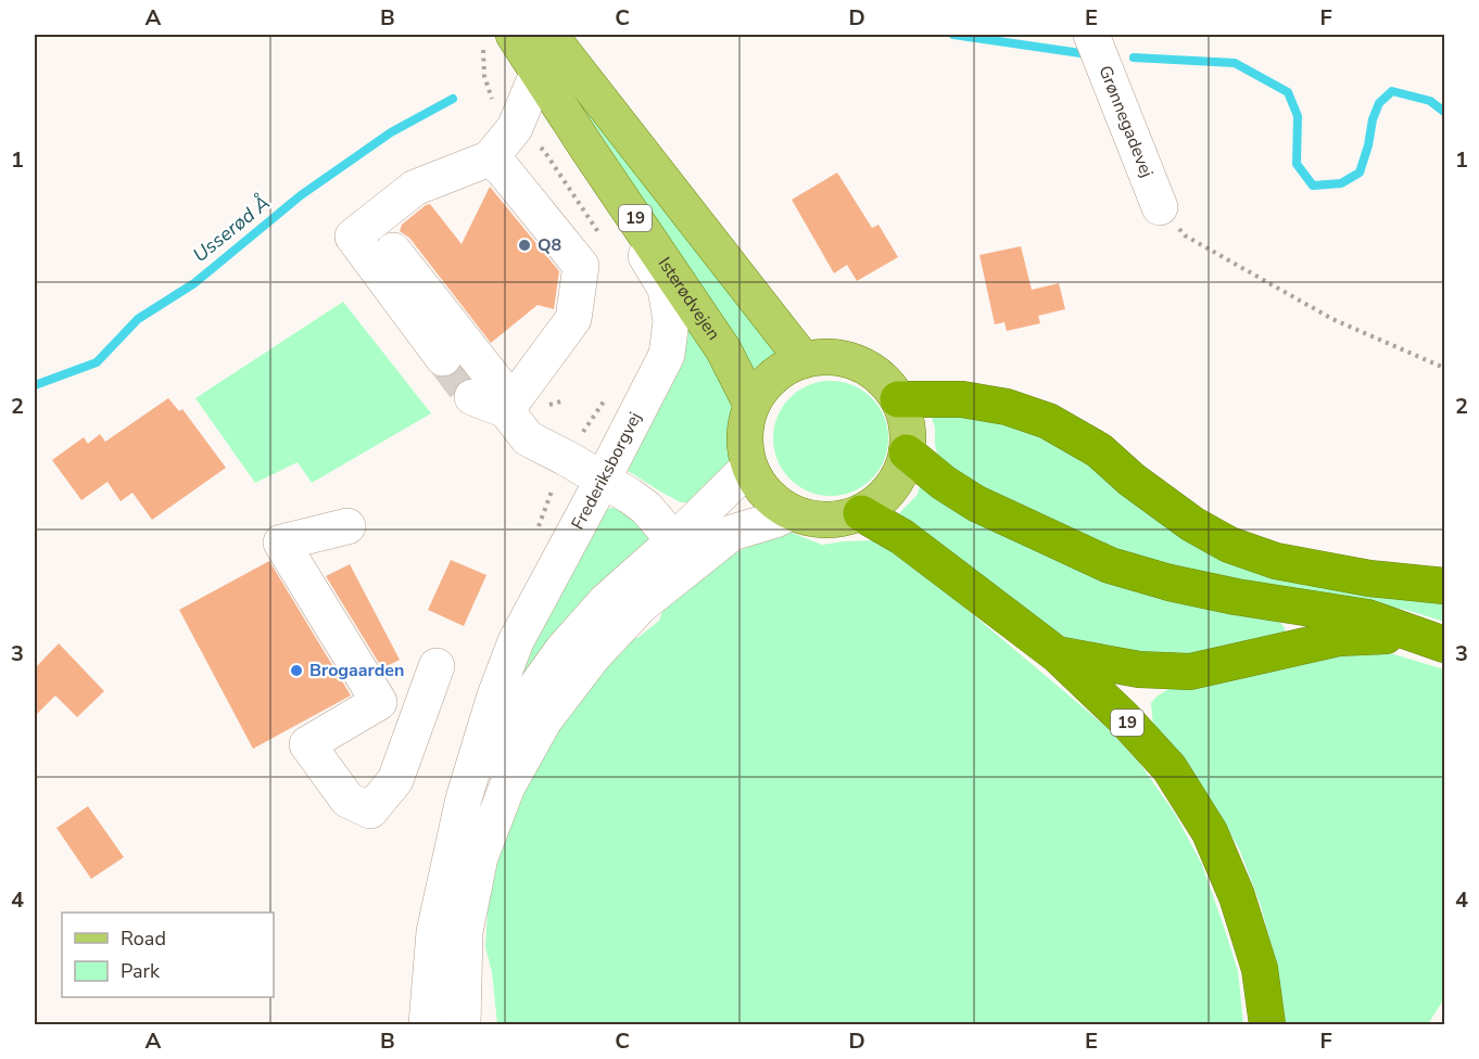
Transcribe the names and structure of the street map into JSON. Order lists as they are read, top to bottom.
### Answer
{
  "streets": {
    "highway": ["19"],
    "main road": ["Isterødvejen"],
    "street": ["Grønnegadevej", "Frederiksborgvej"]
  },
  "crossings": [
    ["19", "Isterødvejen"],
    ["19", "Frederiksborgvej"],
    ["Isterødvejen", "Frederiksborgvej"]
  ],
  "water": ["Usserød Å"],
  "places": ["Q8", "Brogaarden"],
  "legend": ["Road", "Park"],
  "grid": {
    "columns": [
      "A",
      "B",
      "C",
      "D",
      "E",
      "F"
    ],
    "rows": [
      "1",
      "2",
      "3",
      "4"
    ]
  }
}
